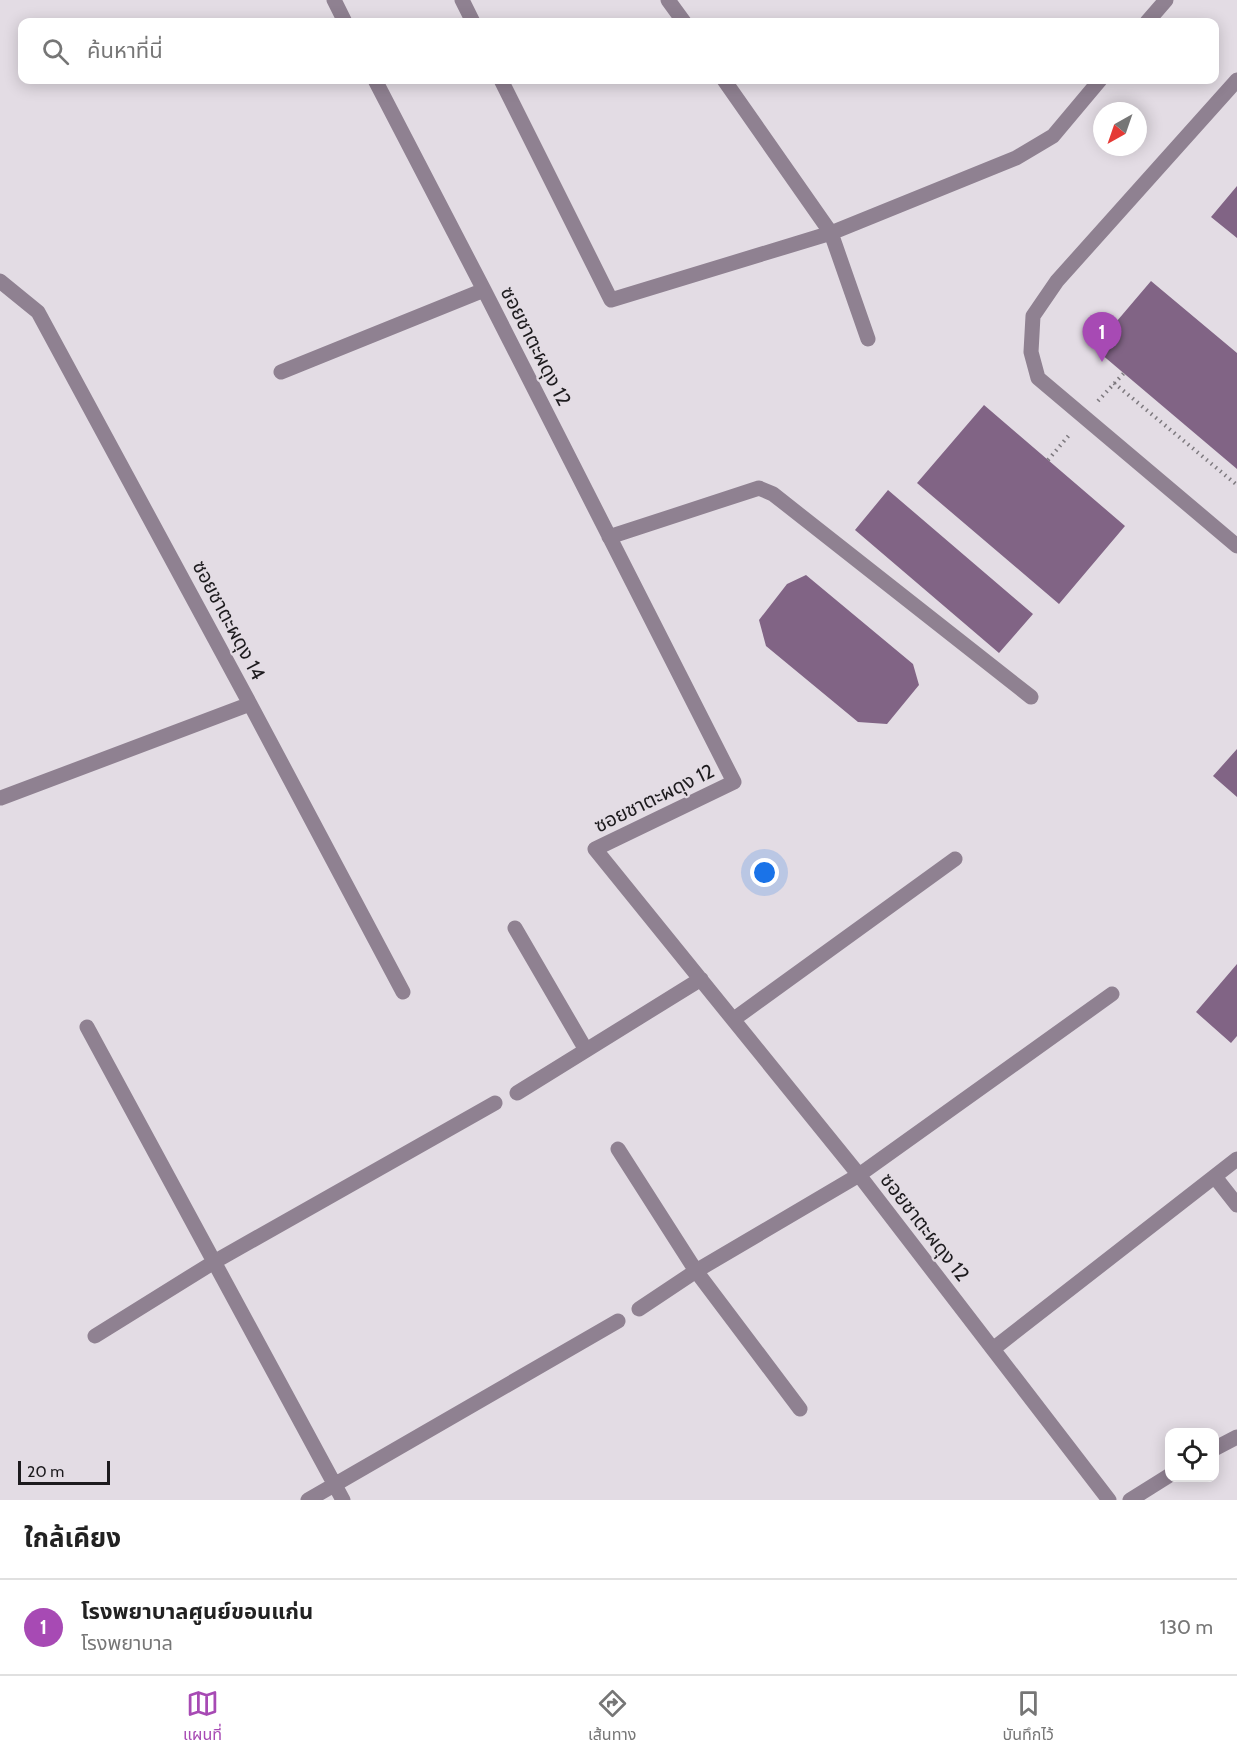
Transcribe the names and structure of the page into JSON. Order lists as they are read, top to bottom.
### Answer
{
  "streets": {
    "street": ["ซอยชาตะผดุง 12", "ซอยชาตะผดุง 14"]
  },
  "scale_bar": "20 m",
  "north": "bottom left",
  "page": {
    "search": "ค้นหาที่นี่",
    "pins": "1",
    "scale": "20 m",
    "heading": "ใกล้เคียง",
    "list": [
      {
        "mark": "1",
        "name": "โรงพยาบาลศูนย์ขอนแก่น",
        "note": "โรงพยาบาล",
        "value": "130 m"
      }
    ],
    "nav": ["แผนที่", "เส้นทาง", "บันทึกไว้"]
  }
}
